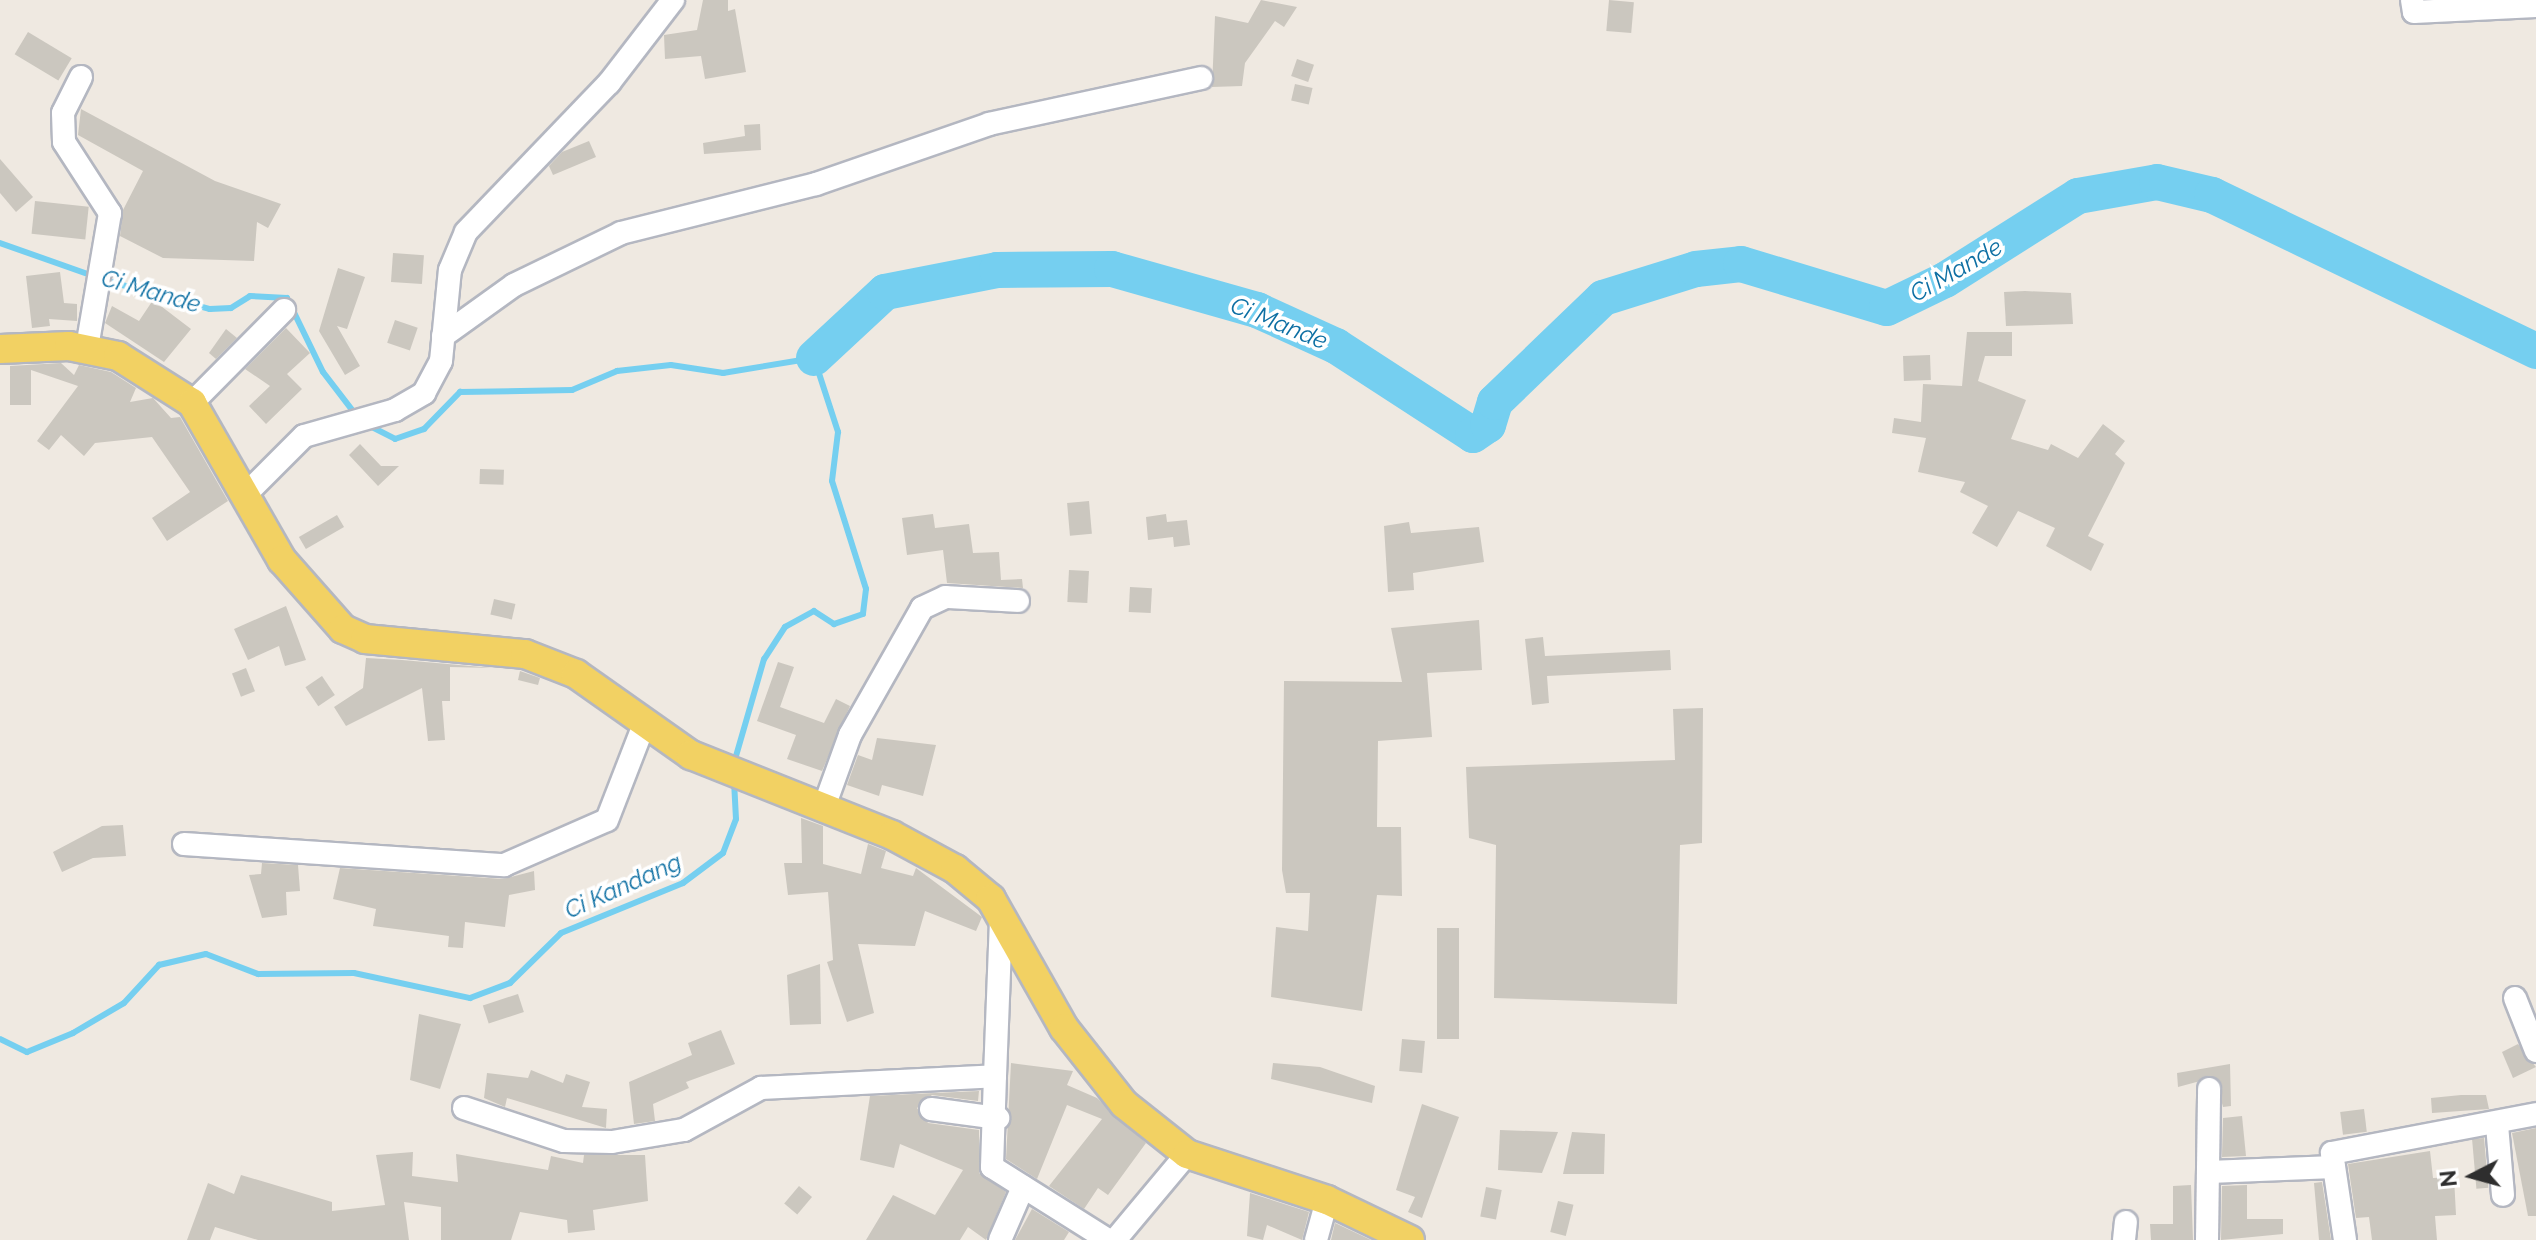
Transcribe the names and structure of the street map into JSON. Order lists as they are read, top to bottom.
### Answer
{
  "water": ["Ci Mande", "Ci Kandang"],
  "north": "left"
}
